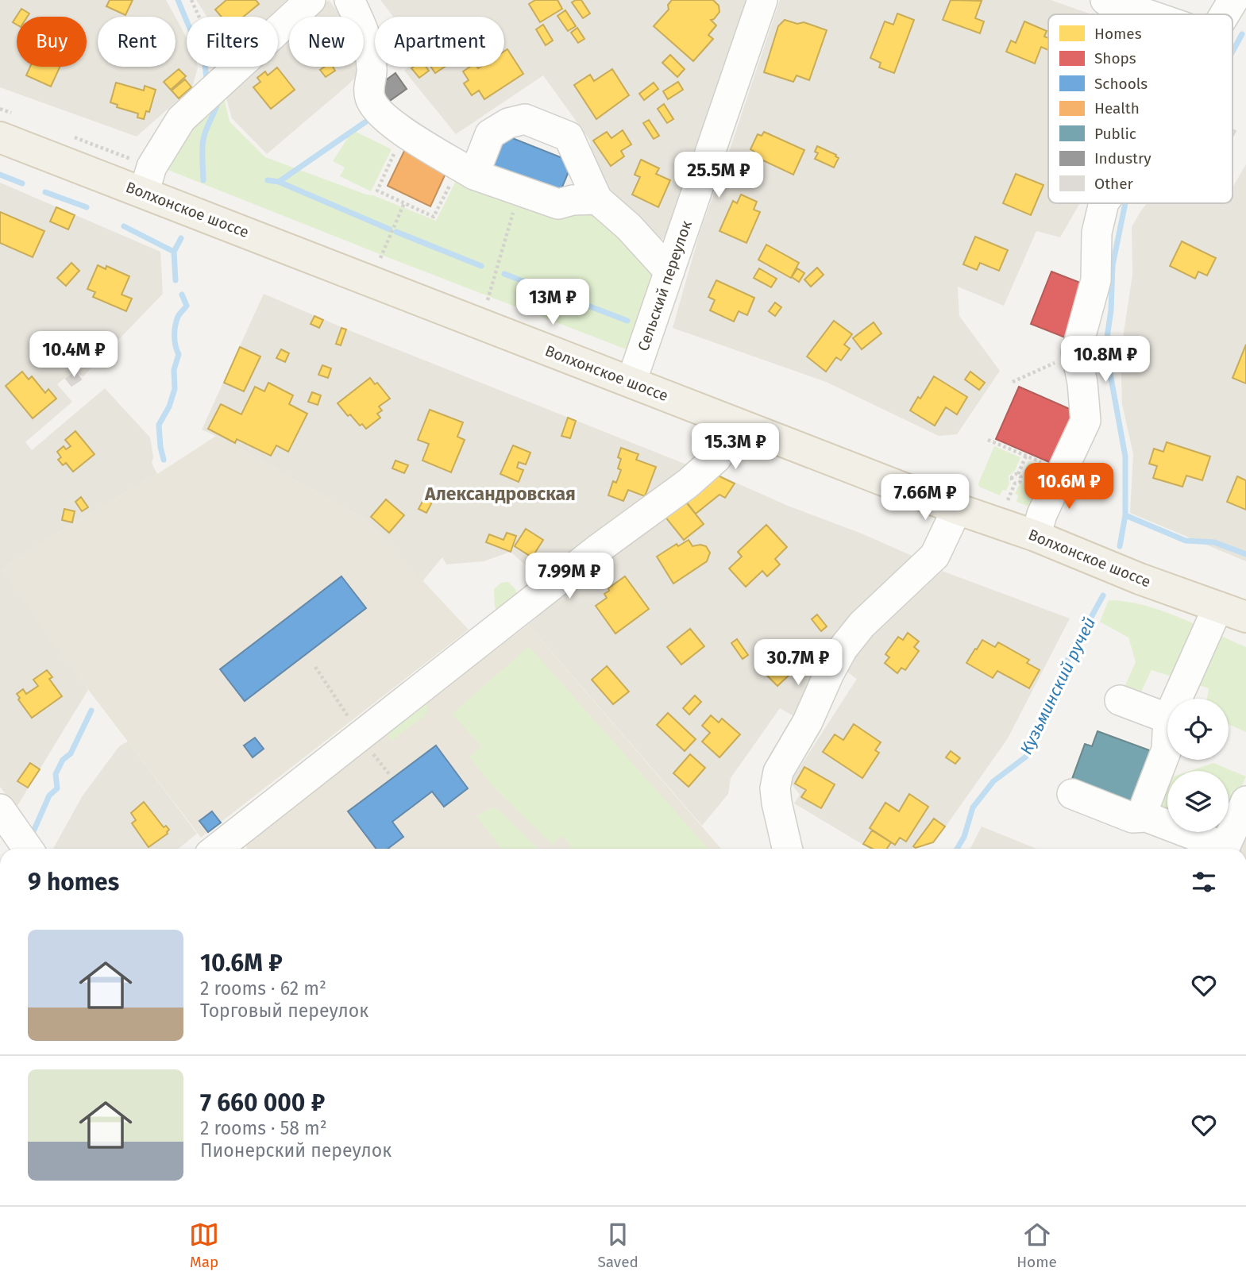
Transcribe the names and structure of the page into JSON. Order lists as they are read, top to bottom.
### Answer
{
  "streets": {
    "main road": ["Волхонское шоссе"],
    "street": ["Сельский переулок"]
  },
  "crossings": [
    ["Волхонское шоссе", "Сельский переулок"]
  ],
  "districts": ["Александровская"],
  "water": ["Кузьминский ручей"],
  "legend": [
    "Homes",
    "Shops",
    "Schools",
    "Health",
    "Public",
    "Industry",
    "Other"
  ],
  "page": {
    "chip": [
      "Buy",
      "Rent",
      "Filters",
      "New",
      "Apartment"
    ],
    "price": [
      "25.5M ₽",
      "13M ₽",
      "10.4M ₽",
      "10.8M ₽",
      "15.3M ₽",
      "10.6M ₽",
      "7.66M ₽",
      "7.99M ₽",
      "30.7M ₽"
    ],
    "heading": "9 homes",
    "list": [
      {
        "name": "10.6M ₽",
        "note": "2 rooms · 62 m² · Торговый переулок"
      },
      {
        "name": "7 660 000 ₽",
        "note": "2 rooms · 58 m² · Пионерский переулок"
      }
    ],
    "tabs": ["Map", "Saved", "Home"]
  }
}
